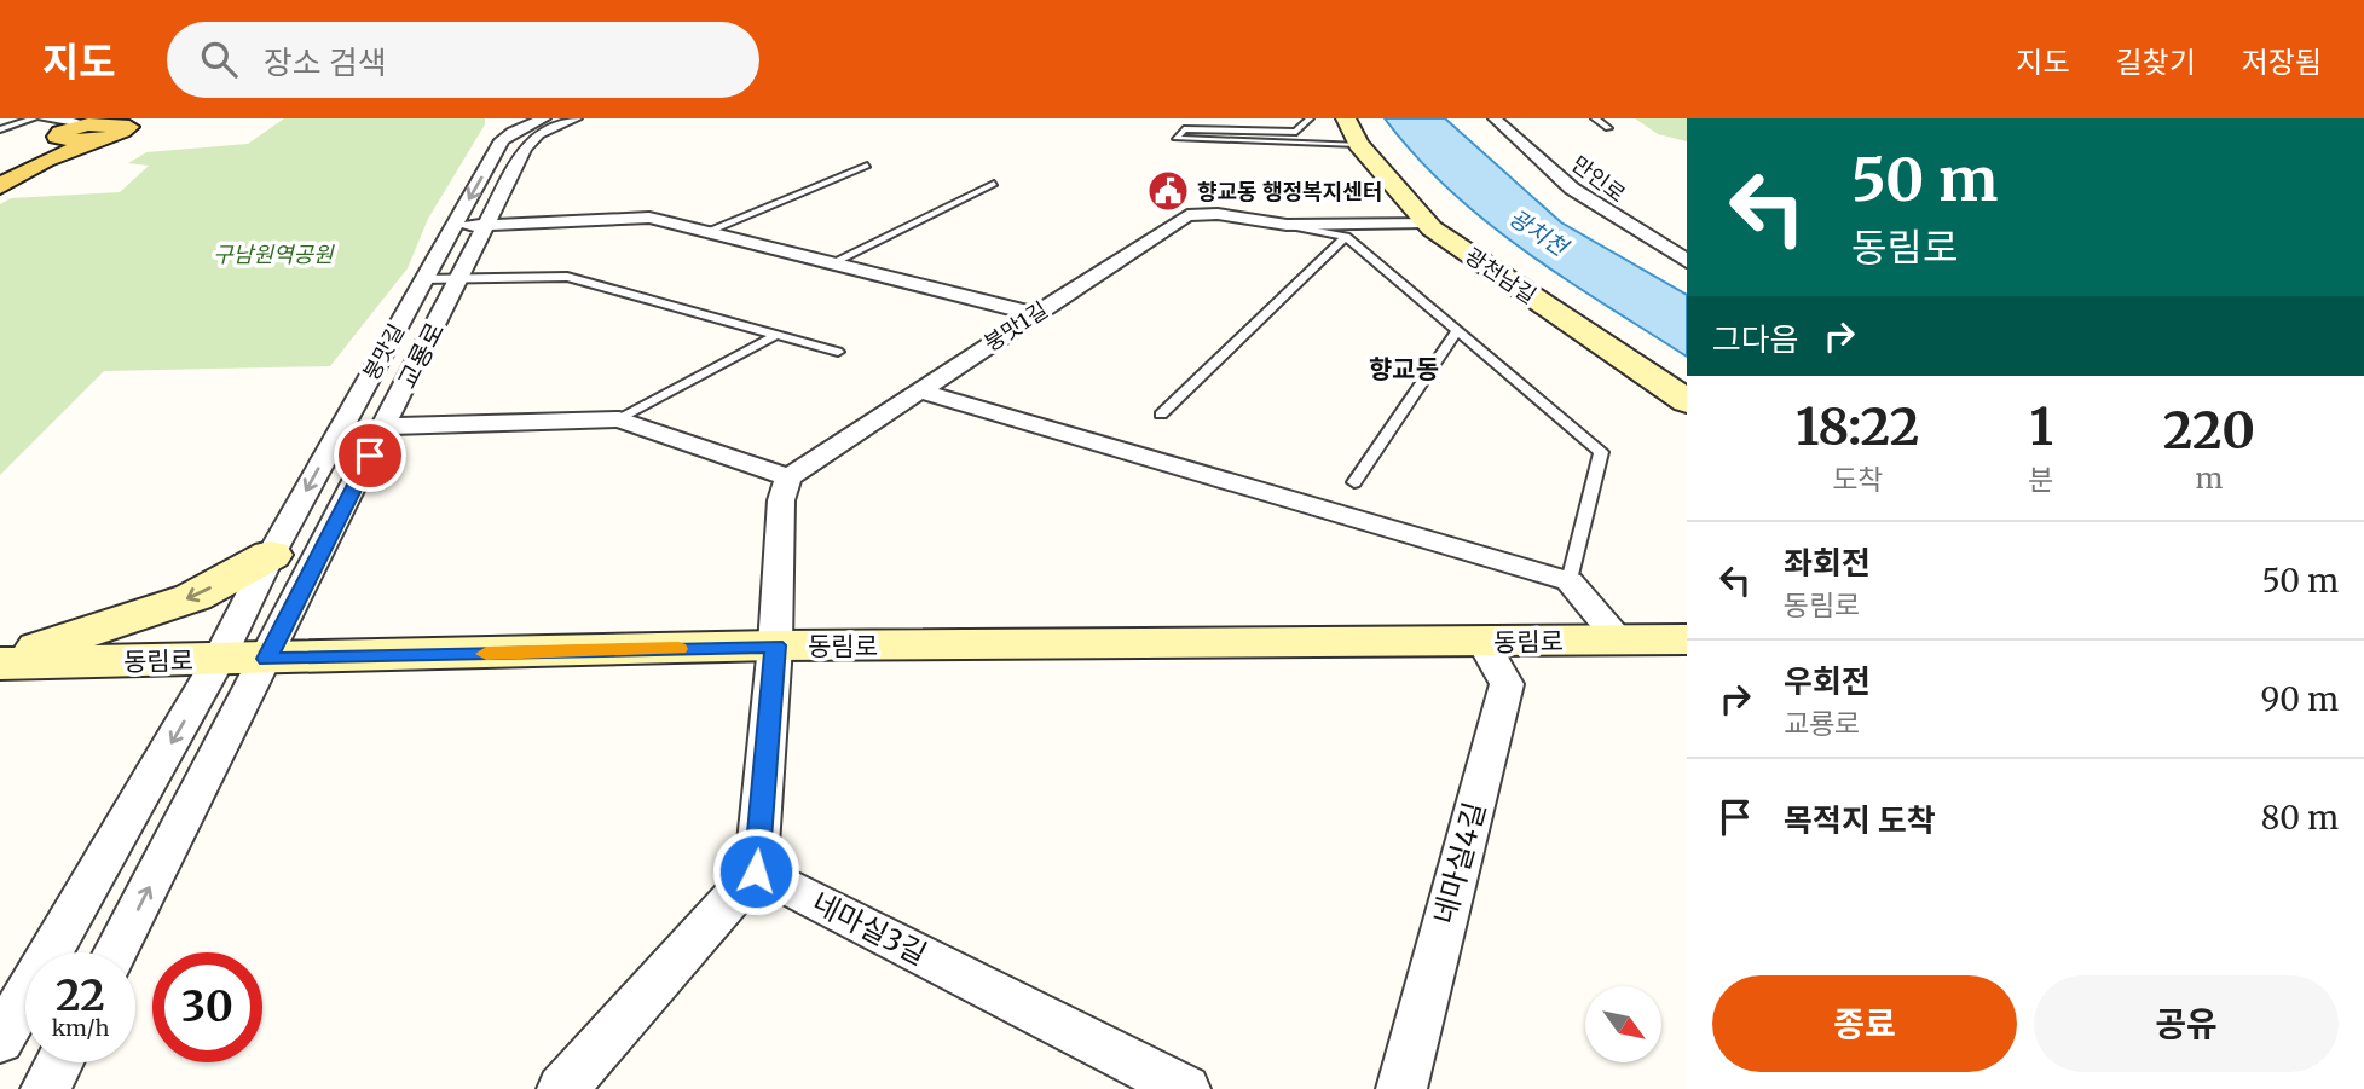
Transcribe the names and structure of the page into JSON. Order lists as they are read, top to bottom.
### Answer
{
  "streets": {
    "street": [
      "만인로",
      "광천남길",
      "붕맛1길",
      "붕맛길",
      "교룡로",
      "동림로",
      "네마실4길",
      "네마실3길"
    ]
  },
  "crossings": [
    ["광천남길", "붕맛1길"],
    ["붕맛길", "동림로"],
    ["교룡로", "동림로"],
    ["동림로", "네마실4길"]
  ],
  "one_way": ["붕맛길", "교룡로"],
  "districts": ["향교동"],
  "water": ["광치천"],
  "parks": ["구남원역공원"],
  "places": {
    "public building": ["향교동 행정복지센터"]
  },
  "north": "bottom right",
  "page": {
    "header": "지도",
    "search": "장소 검색",
    "nav": ["지도", "길찾기", "저장됨"],
    "turn": ["50 m", "동림로"],
    "then": "그다음",
    "eta": [
      "18:22",
      "도착",
      "1",
      "분",
      "220",
      "m"
    ],
    "list": [
      {
        "name": "좌회전",
        "note": "동림로",
        "value": "50 m"
      },
      {
        "name": "우회전",
        "note": "교룡로",
        "value": "90 m"
      },
      {
        "name": "목적지 도착",
        "value": "80 m"
      }
    ],
    "speed": "22 km/h",
    "limit": "30",
    "buttons": ["종료", "공유"]
  }
}
